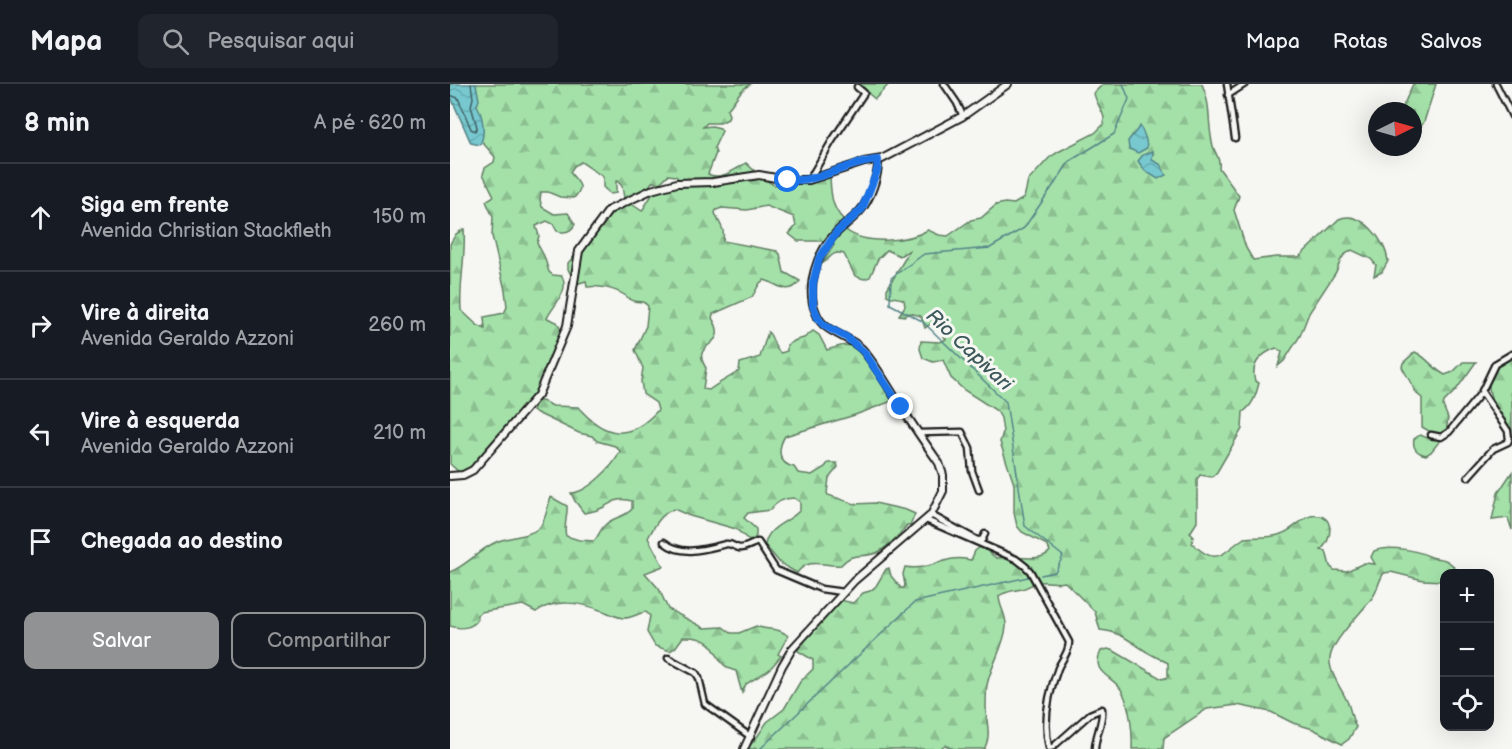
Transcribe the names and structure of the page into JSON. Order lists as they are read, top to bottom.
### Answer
{
  "water": ["Rio Capivari"],
  "north": "right",
  "page": {
    "header": "Mapa",
    "search": "Pesquisar aqui",
    "nav": ["Mapa", "Rotas", "Salvos"],
    "heading": ["8 min", "A pé · 620 m"],
    "list": [
      ["Siga em frente", "Avenida Christian Stackfleth", "150 m"],
      ["Vire à direita", "Avenida Geraldo Azzoni", "260 m"],
      ["Vire à esquerda", "Avenida Geraldo Azzoni", "210 m"],
      "Chegada ao destino"
    ],
    "map_buttons": ["+", "−"],
    "buttons": ["Salvar", "Compartilhar"]
  }
}
